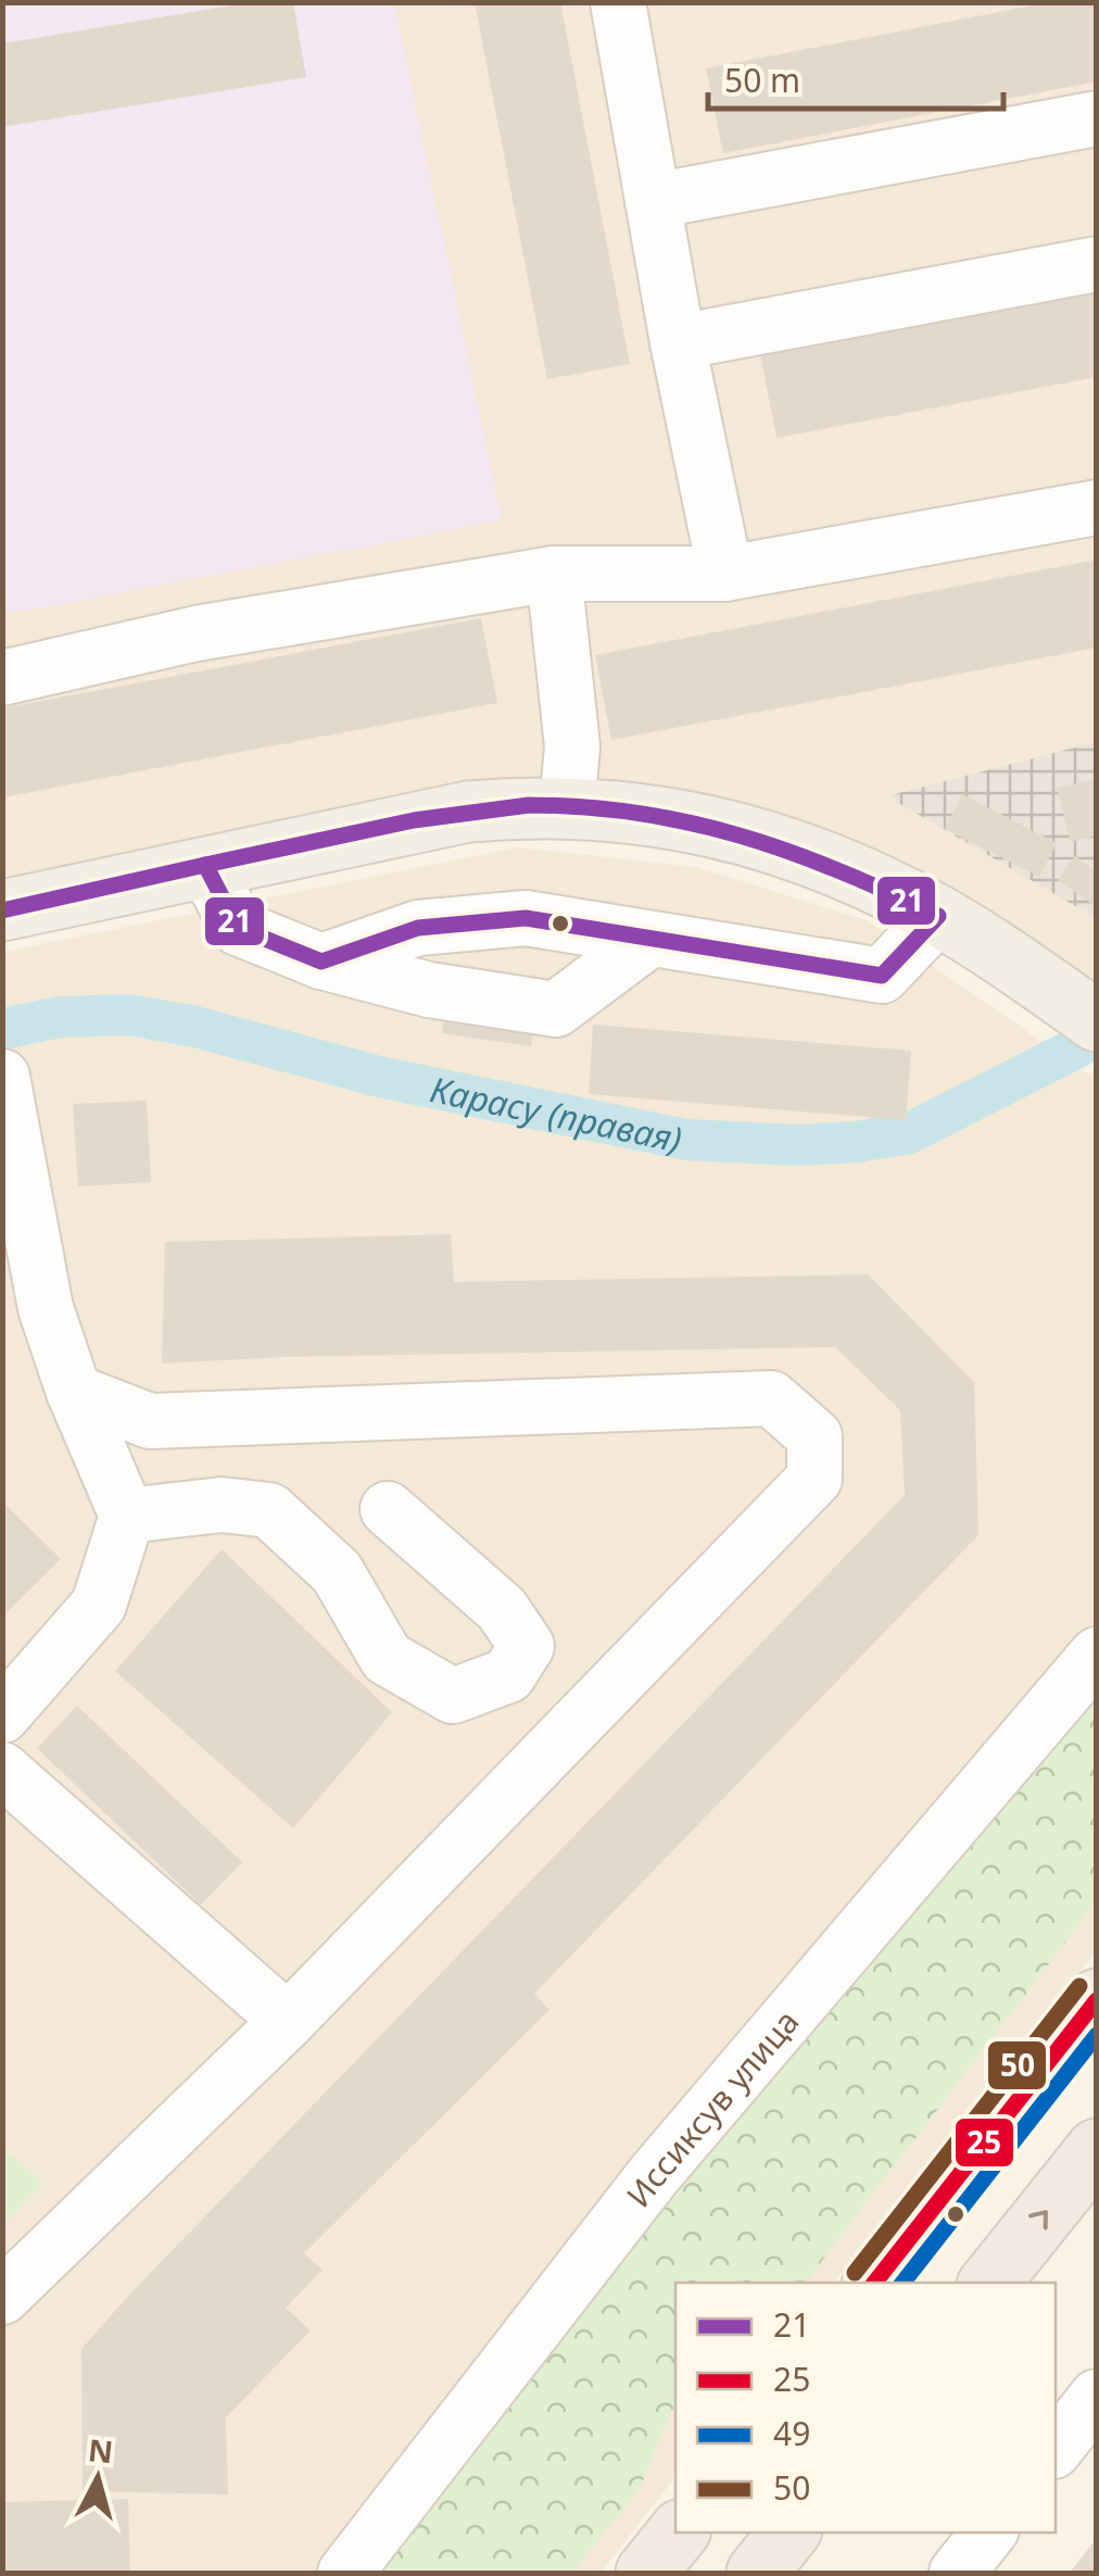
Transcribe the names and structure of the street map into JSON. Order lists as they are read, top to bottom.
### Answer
{
  "streets": {
    "street": ["Иссиксув улица"]
  },
  "water": ["Карасу (правая)"],
  "lines": [
    "transit line 21",
    "transit line 50",
    "transit line 25",
    "transit line 49"
  ],
  "legend": [
    "21",
    "25",
    "49",
    "50"
  ],
  "scale_bar": "50 m",
  "north": "top"
}
